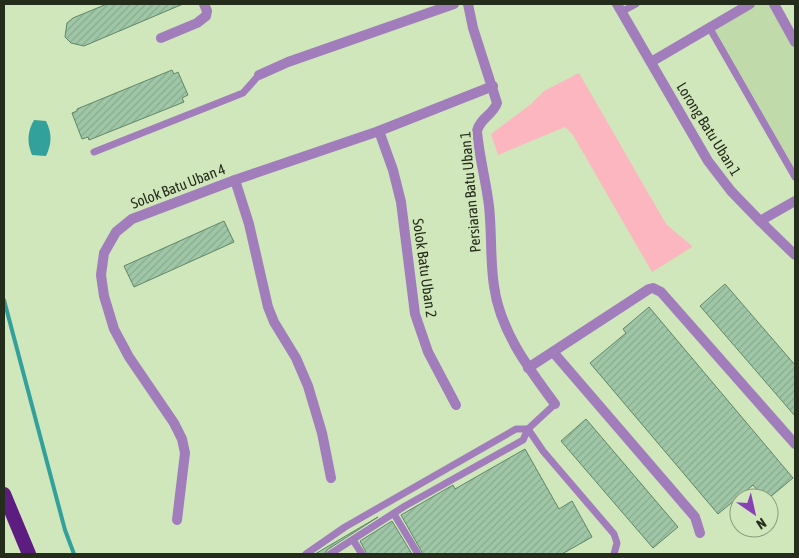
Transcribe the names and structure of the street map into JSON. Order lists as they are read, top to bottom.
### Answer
{
  "streets": {
    "street": [
      "Lorong Batu Uban 1",
      "Solok Batu Uban 4",
      "Persiaran Batu Uban 1",
      "Solok Batu Uban 2"
    ]
  },
  "crossings": [
    ["Solok Batu Uban 4", "Persiaran Batu Uban 1"],
    ["Solok Batu Uban 4", "Solok Batu Uban 2"]
  ],
  "north": "bottom right"
}
